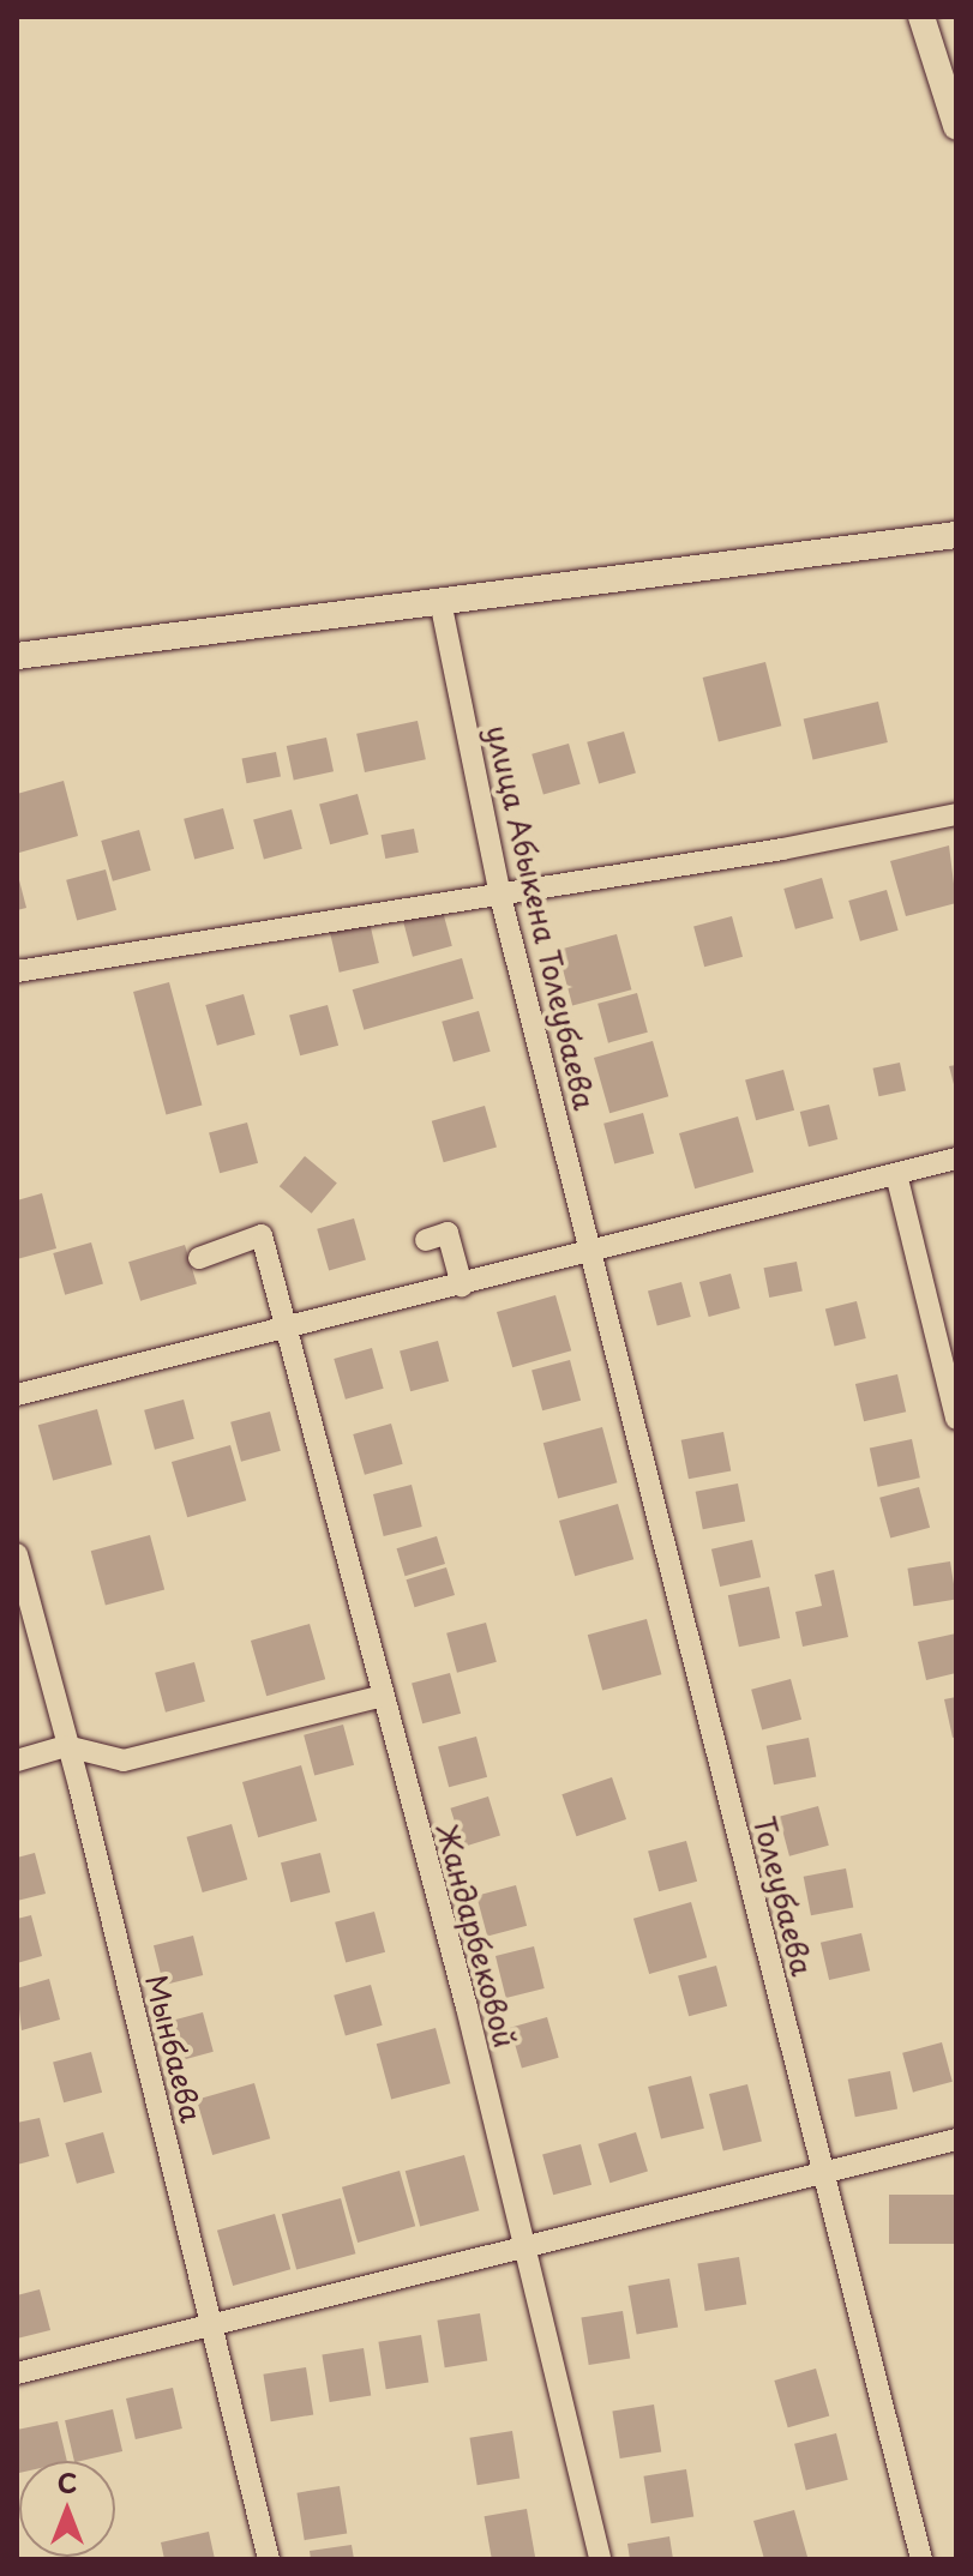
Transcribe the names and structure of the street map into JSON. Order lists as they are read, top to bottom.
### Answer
{
  "streets": {
    "street": [
      "улица Абыкена Толеубаева",
      "Толеубаева",
      "Жандарбековой",
      "Мынбаева"
    ]
  },
  "crossings": [
    ["улица Абыкена Толеубаева", "Толеубаева"]
  ],
  "north": "top"
}
